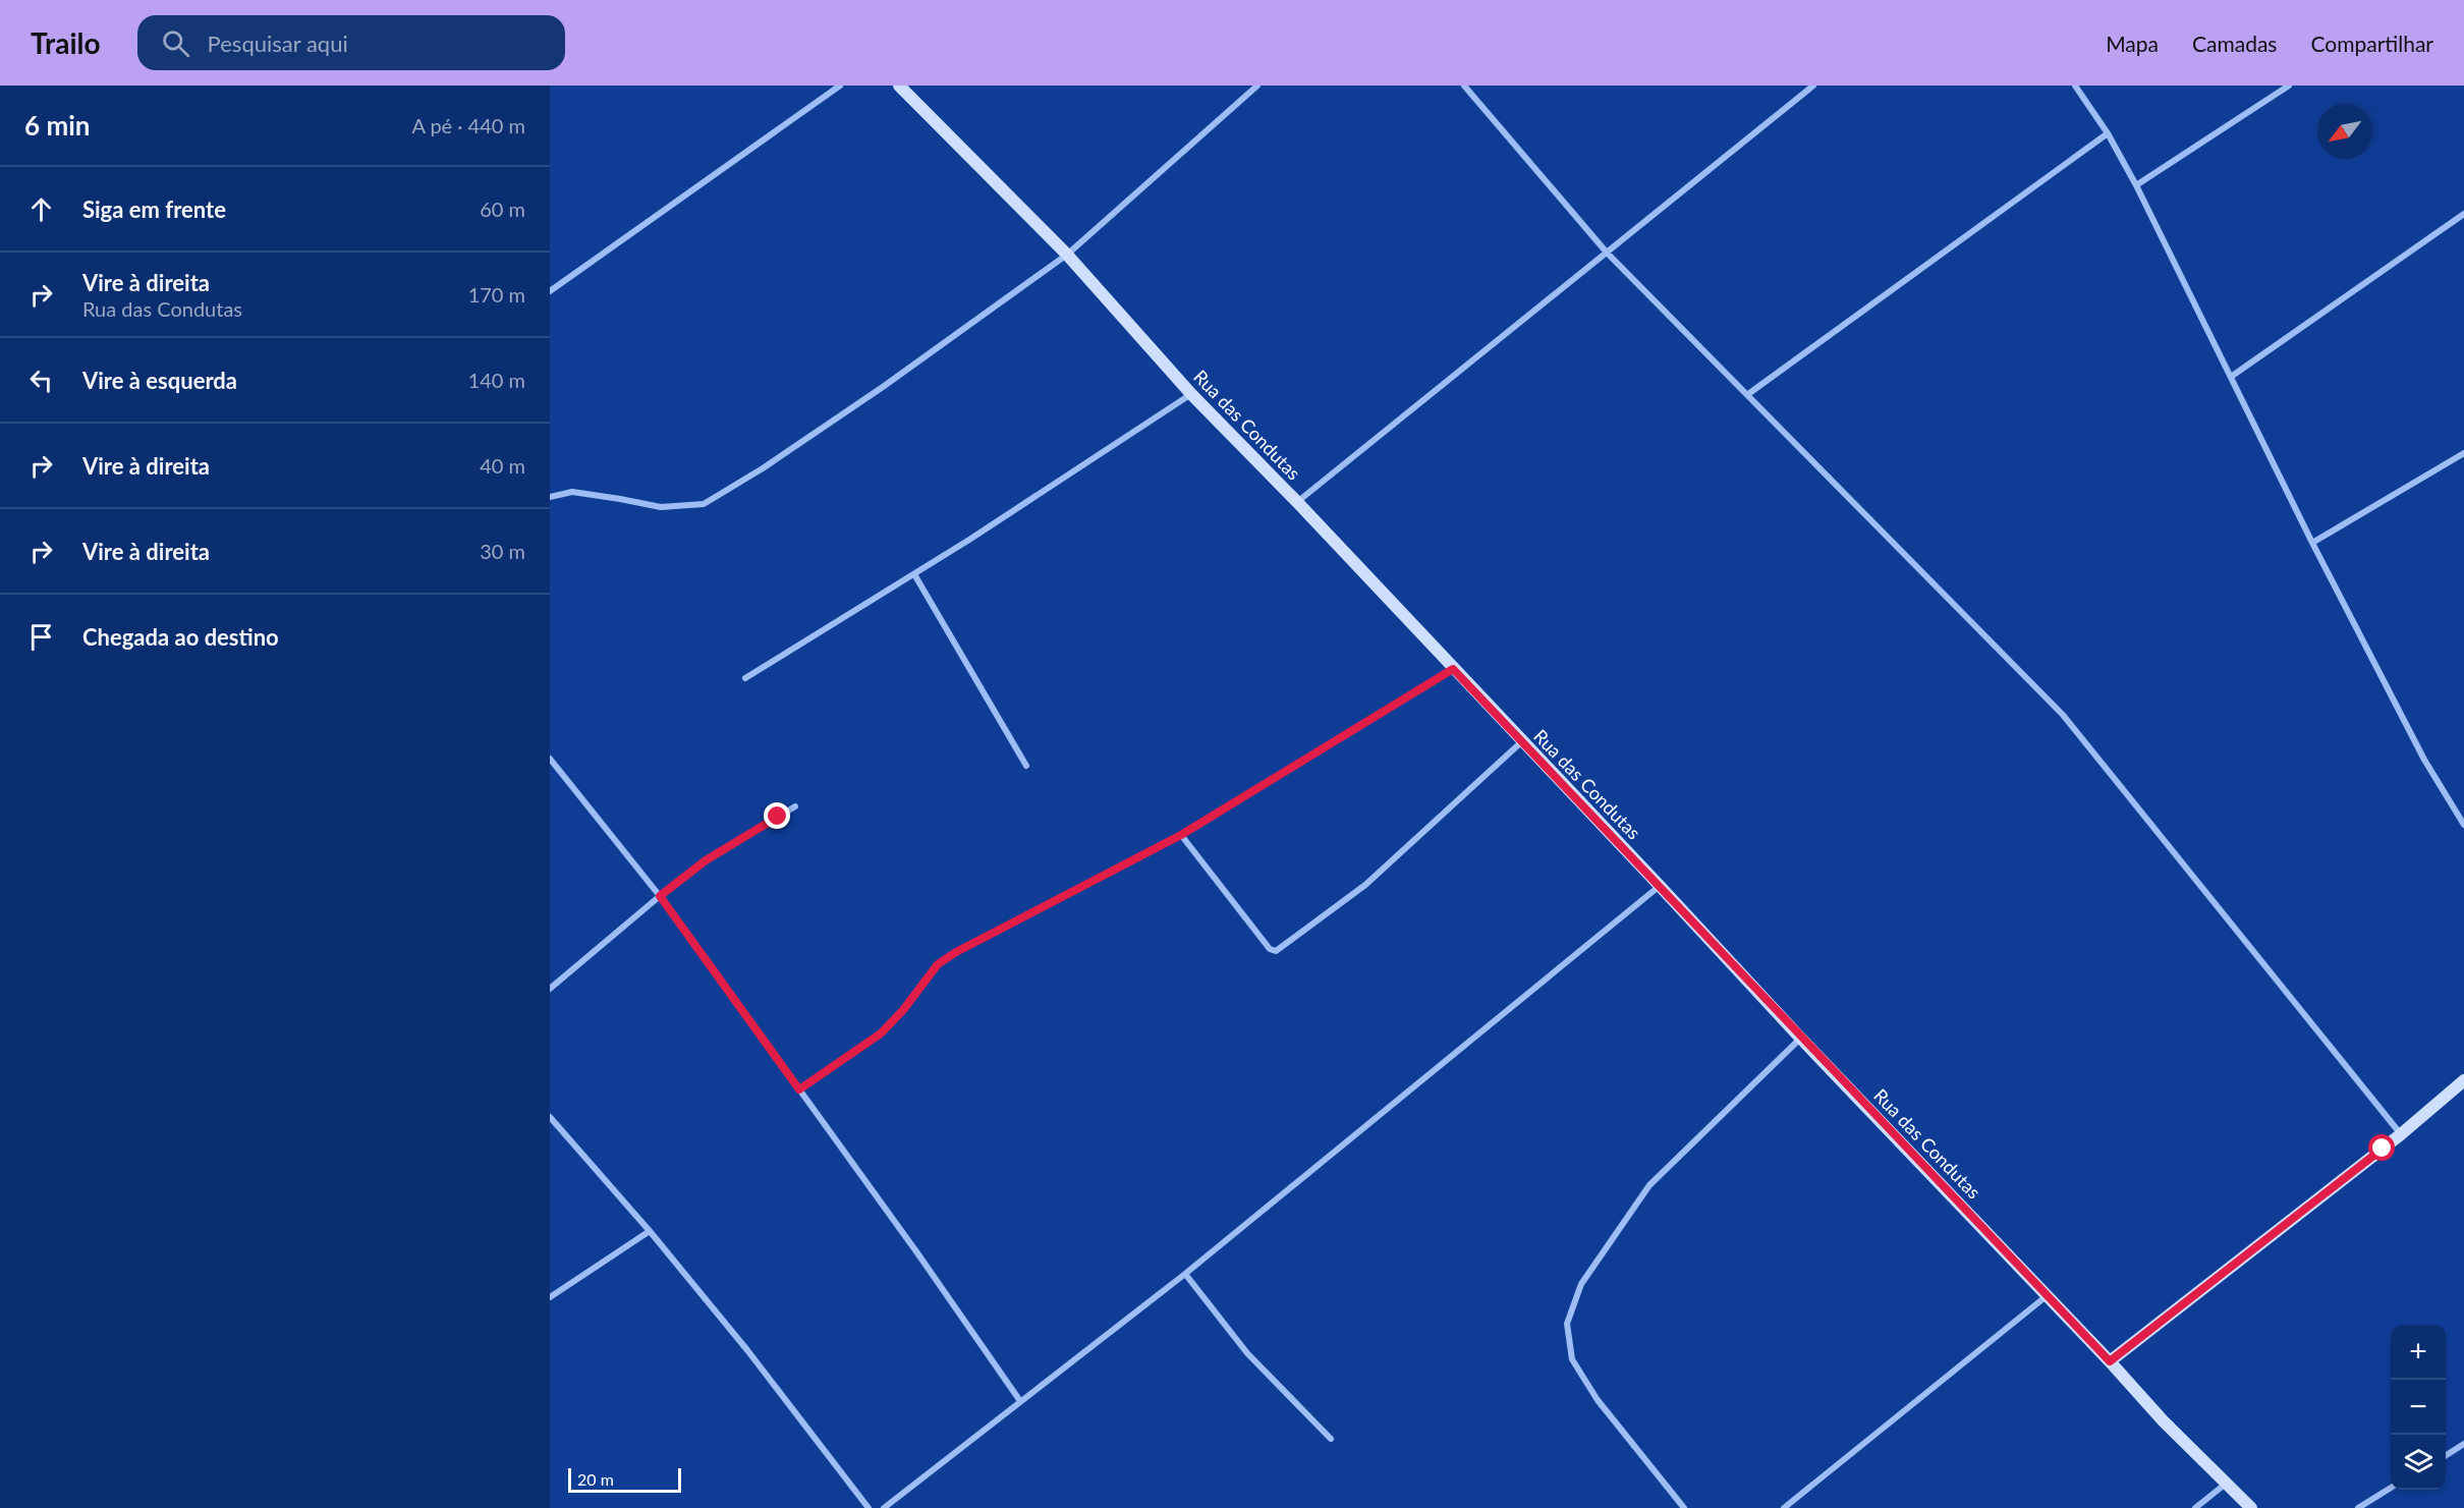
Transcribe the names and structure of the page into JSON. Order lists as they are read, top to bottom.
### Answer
{
  "streets": {
    "street": ["Rua das Condutas"]
  },
  "scale_bar": "20 m",
  "north": "bottom left",
  "page": {
    "header": "Trailo",
    "search": "Pesquisar aqui",
    "nav": ["Mapa", "Camadas", "Compartilhar"],
    "heading": ["6 min", "A pé · 440 m"],
    "list": [
      ["Siga em frente", "60 m"],
      ["Vire à direita", "Rua das Condutas", "170 m"],
      ["Vire à esquerda", "140 m"],
      ["Vire à direita", "40 m"],
      ["Vire à direita", "30 m"],
      "Chegada ao destino"
    ],
    "map_buttons": ["+", "−"],
    "scale": "20 m"
  }
}
